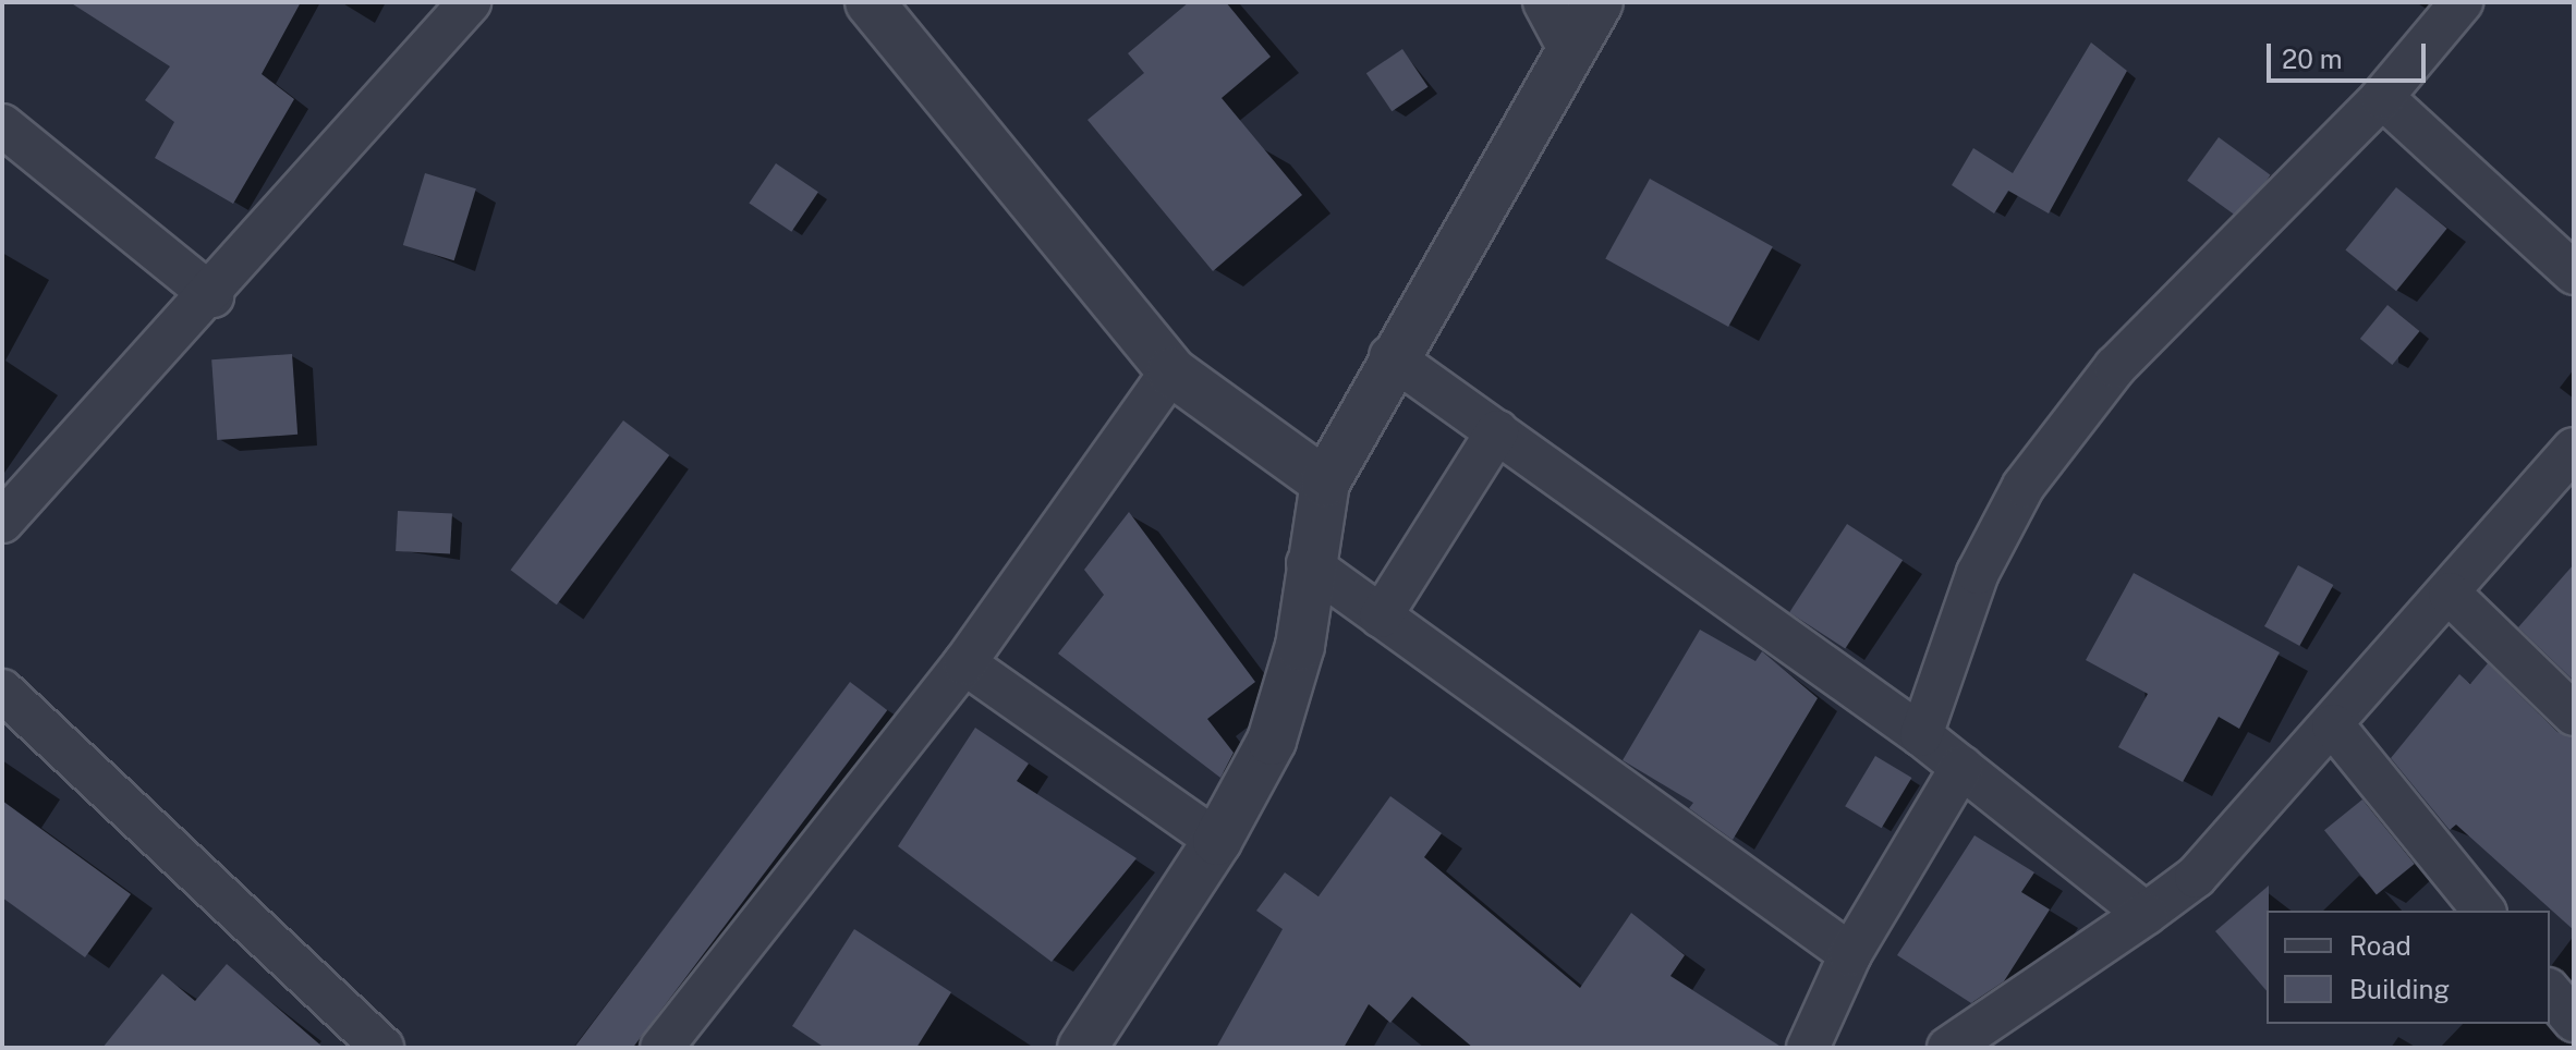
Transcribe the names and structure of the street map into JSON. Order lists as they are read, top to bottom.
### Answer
{
  "legend": ["Road", "Building"],
  "scale_bar": "20 m"
}
